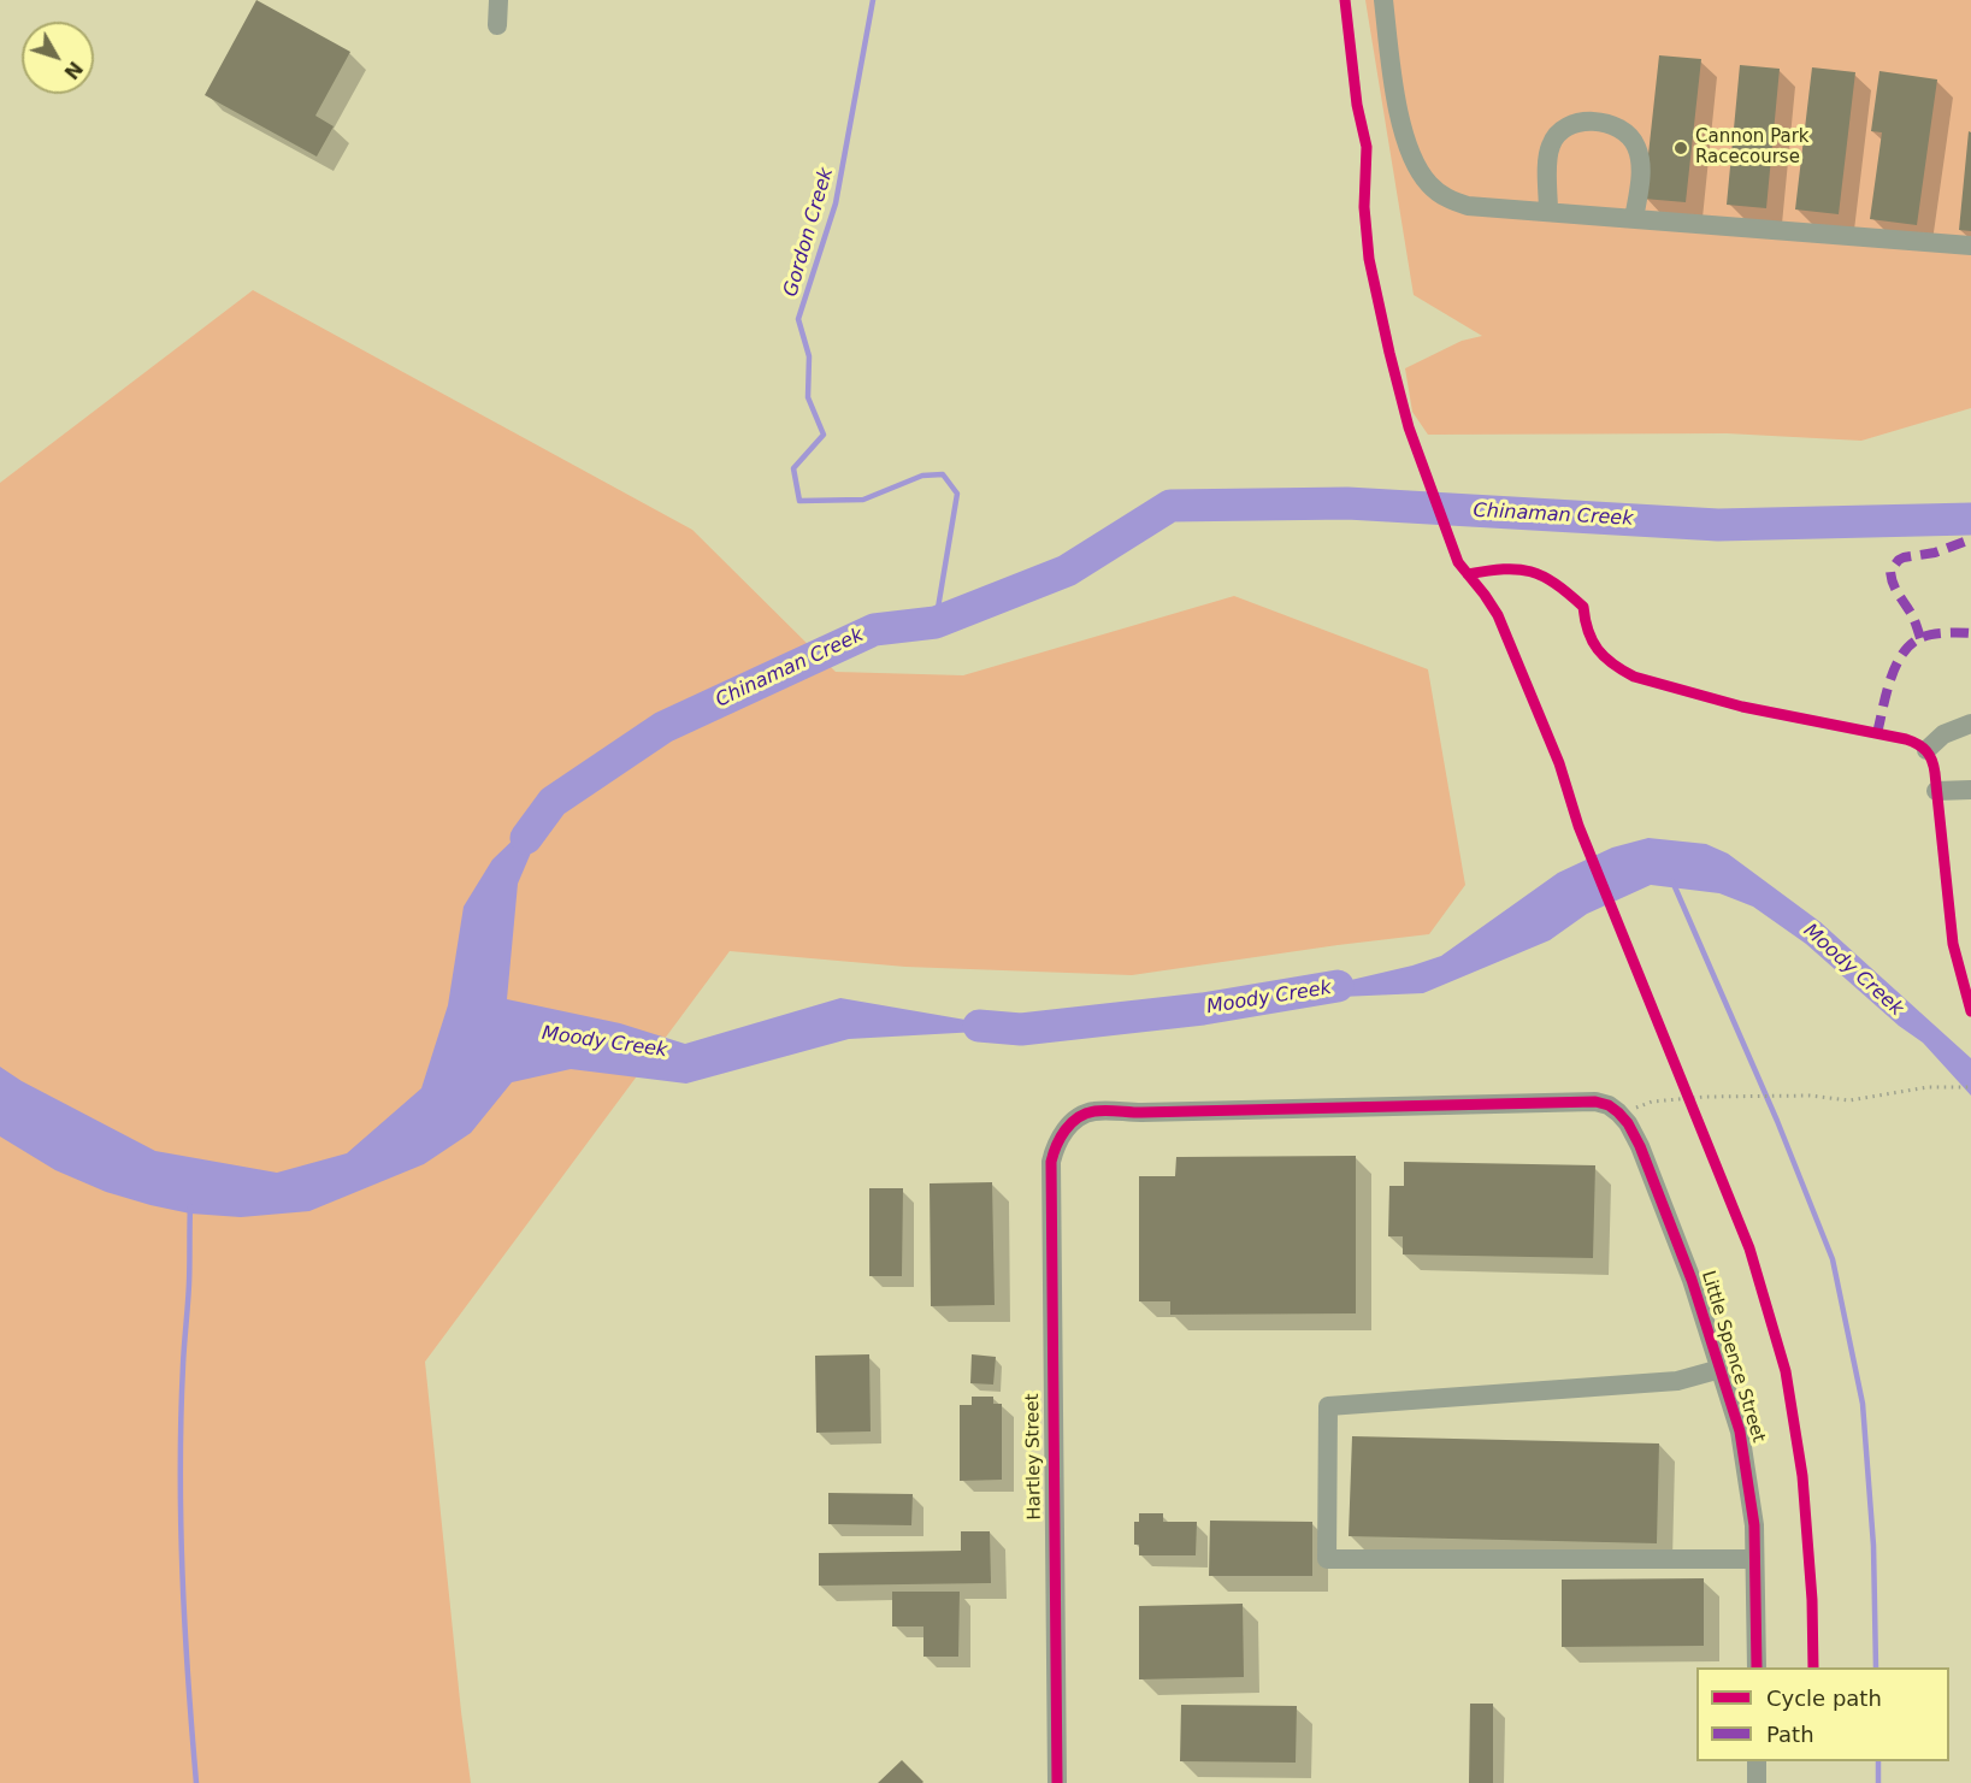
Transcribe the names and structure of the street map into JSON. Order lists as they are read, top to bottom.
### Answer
{
  "streets": {
    "street": ["Little Spence Street", "Hartley Street"]
  },
  "crossings": [
    ["Little Spence Street", "Hartley Street"]
  ],
  "water": ["Gordon Creek", "Chinaman Creek", "Moody Creek"],
  "places": ["Cannon Park Racecourse"],
  "legend": ["Cycle path", "Path"],
  "north": "bottom right"
}
